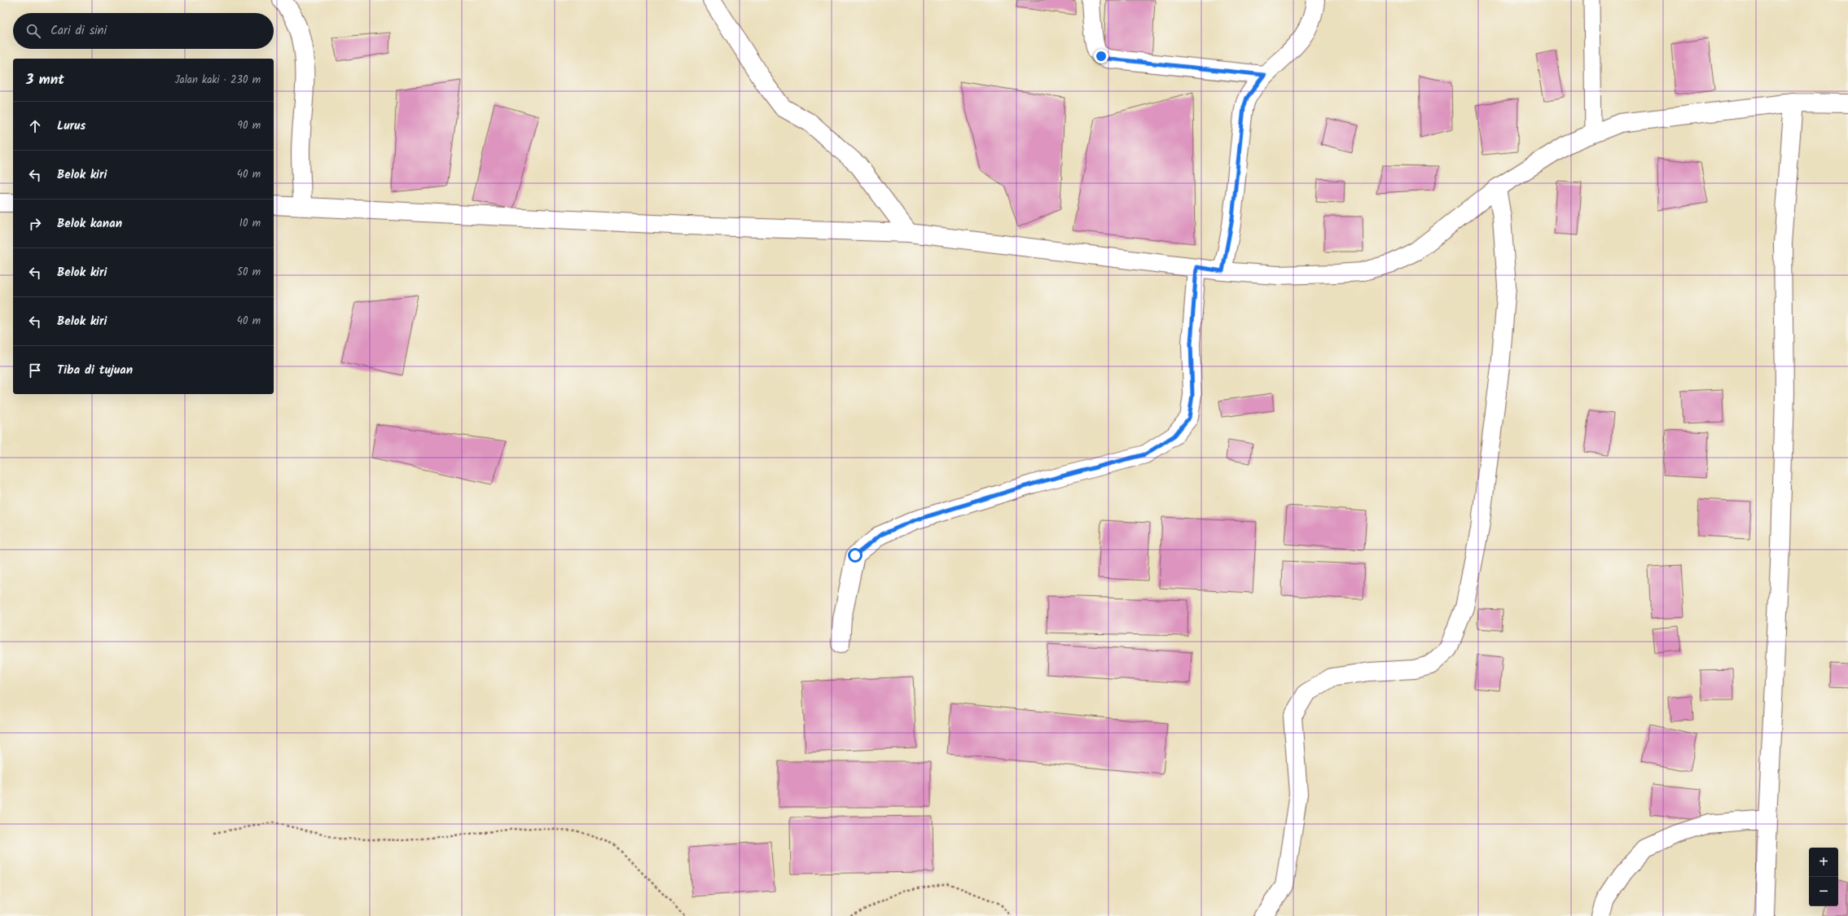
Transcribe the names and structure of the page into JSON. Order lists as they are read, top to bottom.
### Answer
{
  "page": {
    "search": "Cari di sini",
    "heading": ["3 mnt", "Jalan kaki · 230 m"],
    "list": [
      ["Lurus", "90 m"],
      ["Belok kiri", "40 m"],
      ["Belok kanan", "10 m"],
      ["Belok kiri", "50 m"],
      ["Belok kiri", "40 m"],
      "Tiba di tujuan"
    ],
    "map_buttons": ["+", "−"]
  }
}
